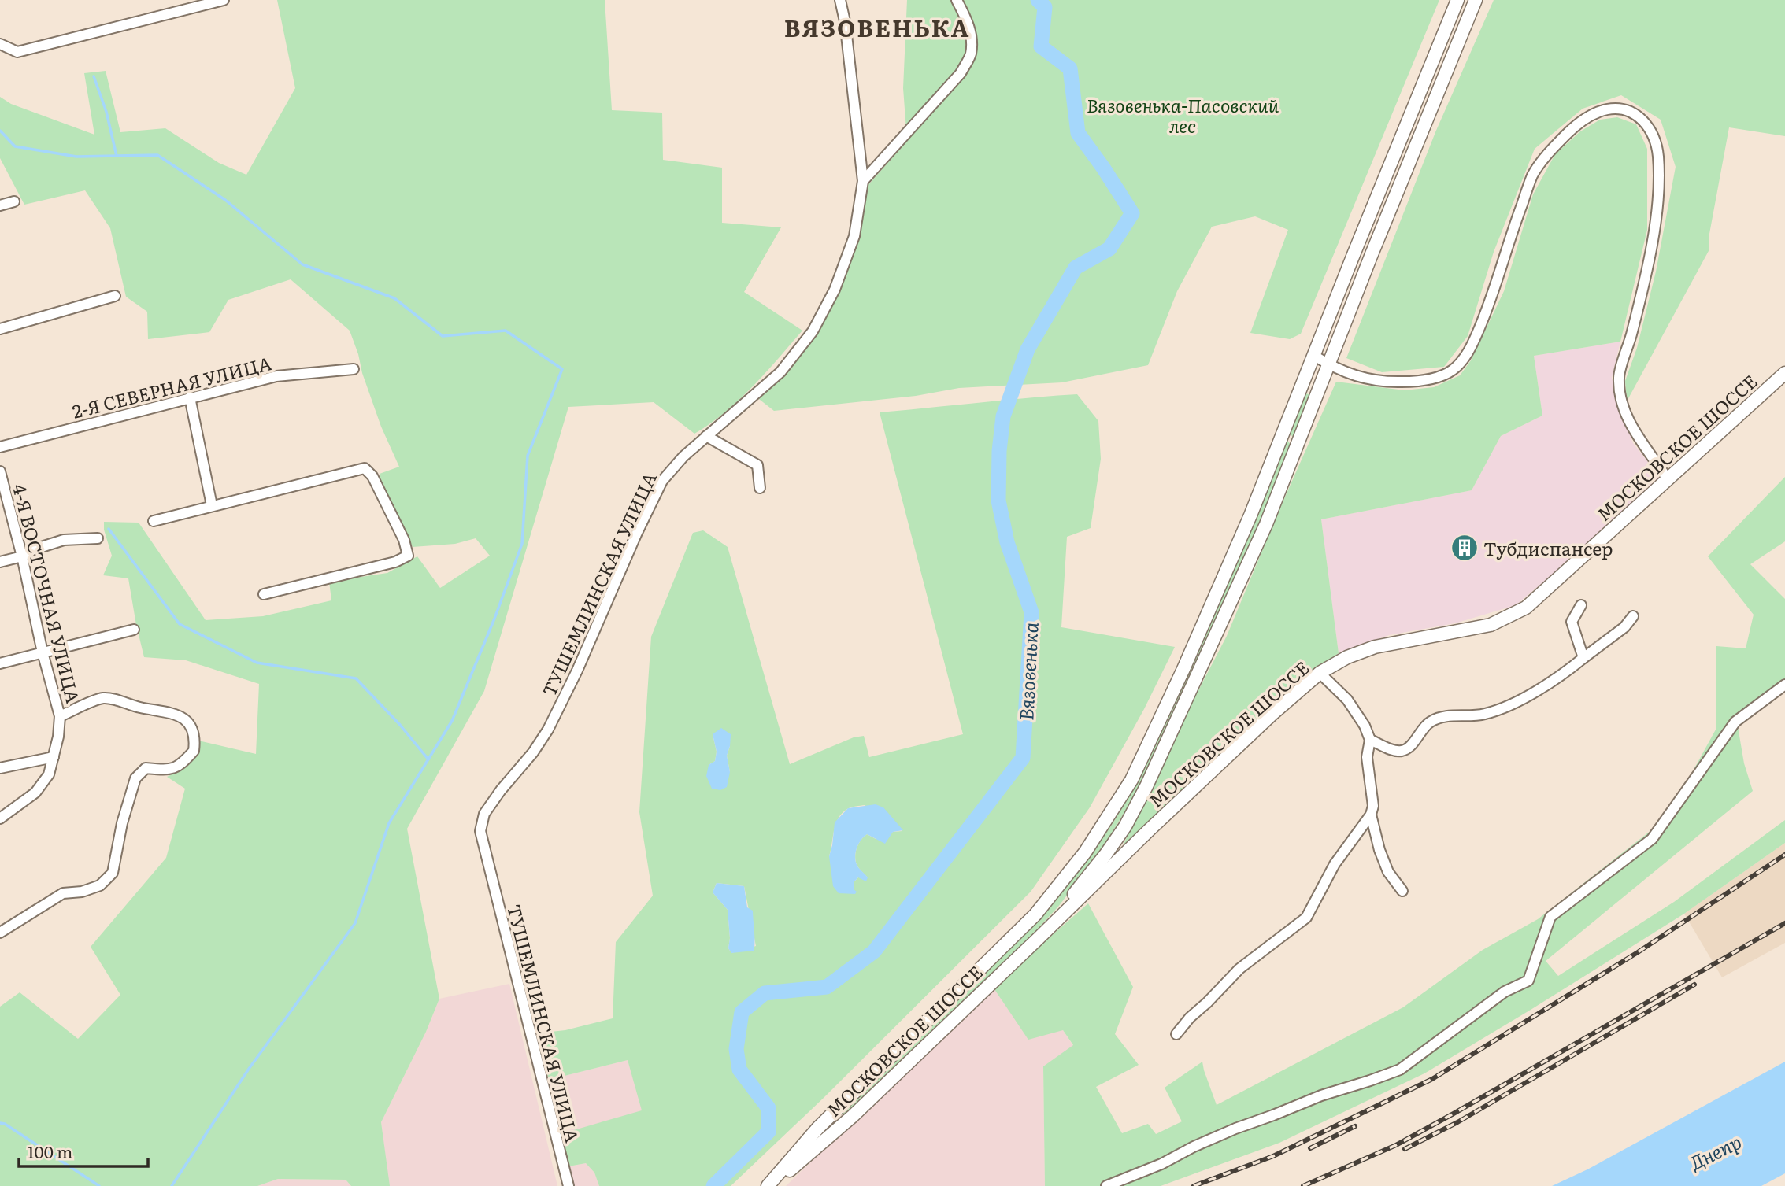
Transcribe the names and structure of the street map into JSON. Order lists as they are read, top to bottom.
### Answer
{
  "streets": {
    "main road": ["МОСКОВСКОЕ ШОССЕ"],
    "street": ["2-Я СЕВЕРНАЯ УЛИЦА", "ТУШЕМЛИНСКАЯ УЛИЦА", "4-Я ВОСТОЧНАЯ УЛИЦА"]
  },
  "districts": ["ВЯЗОВЕНЬКА"],
  "water": ["Вязовенька", "Днепр"],
  "parks": ["Вязовенька-Пасовский лес"],
  "places": {
    "building": ["Тубдиспансер"]
  },
  "scale_bar": "100 m"
}
